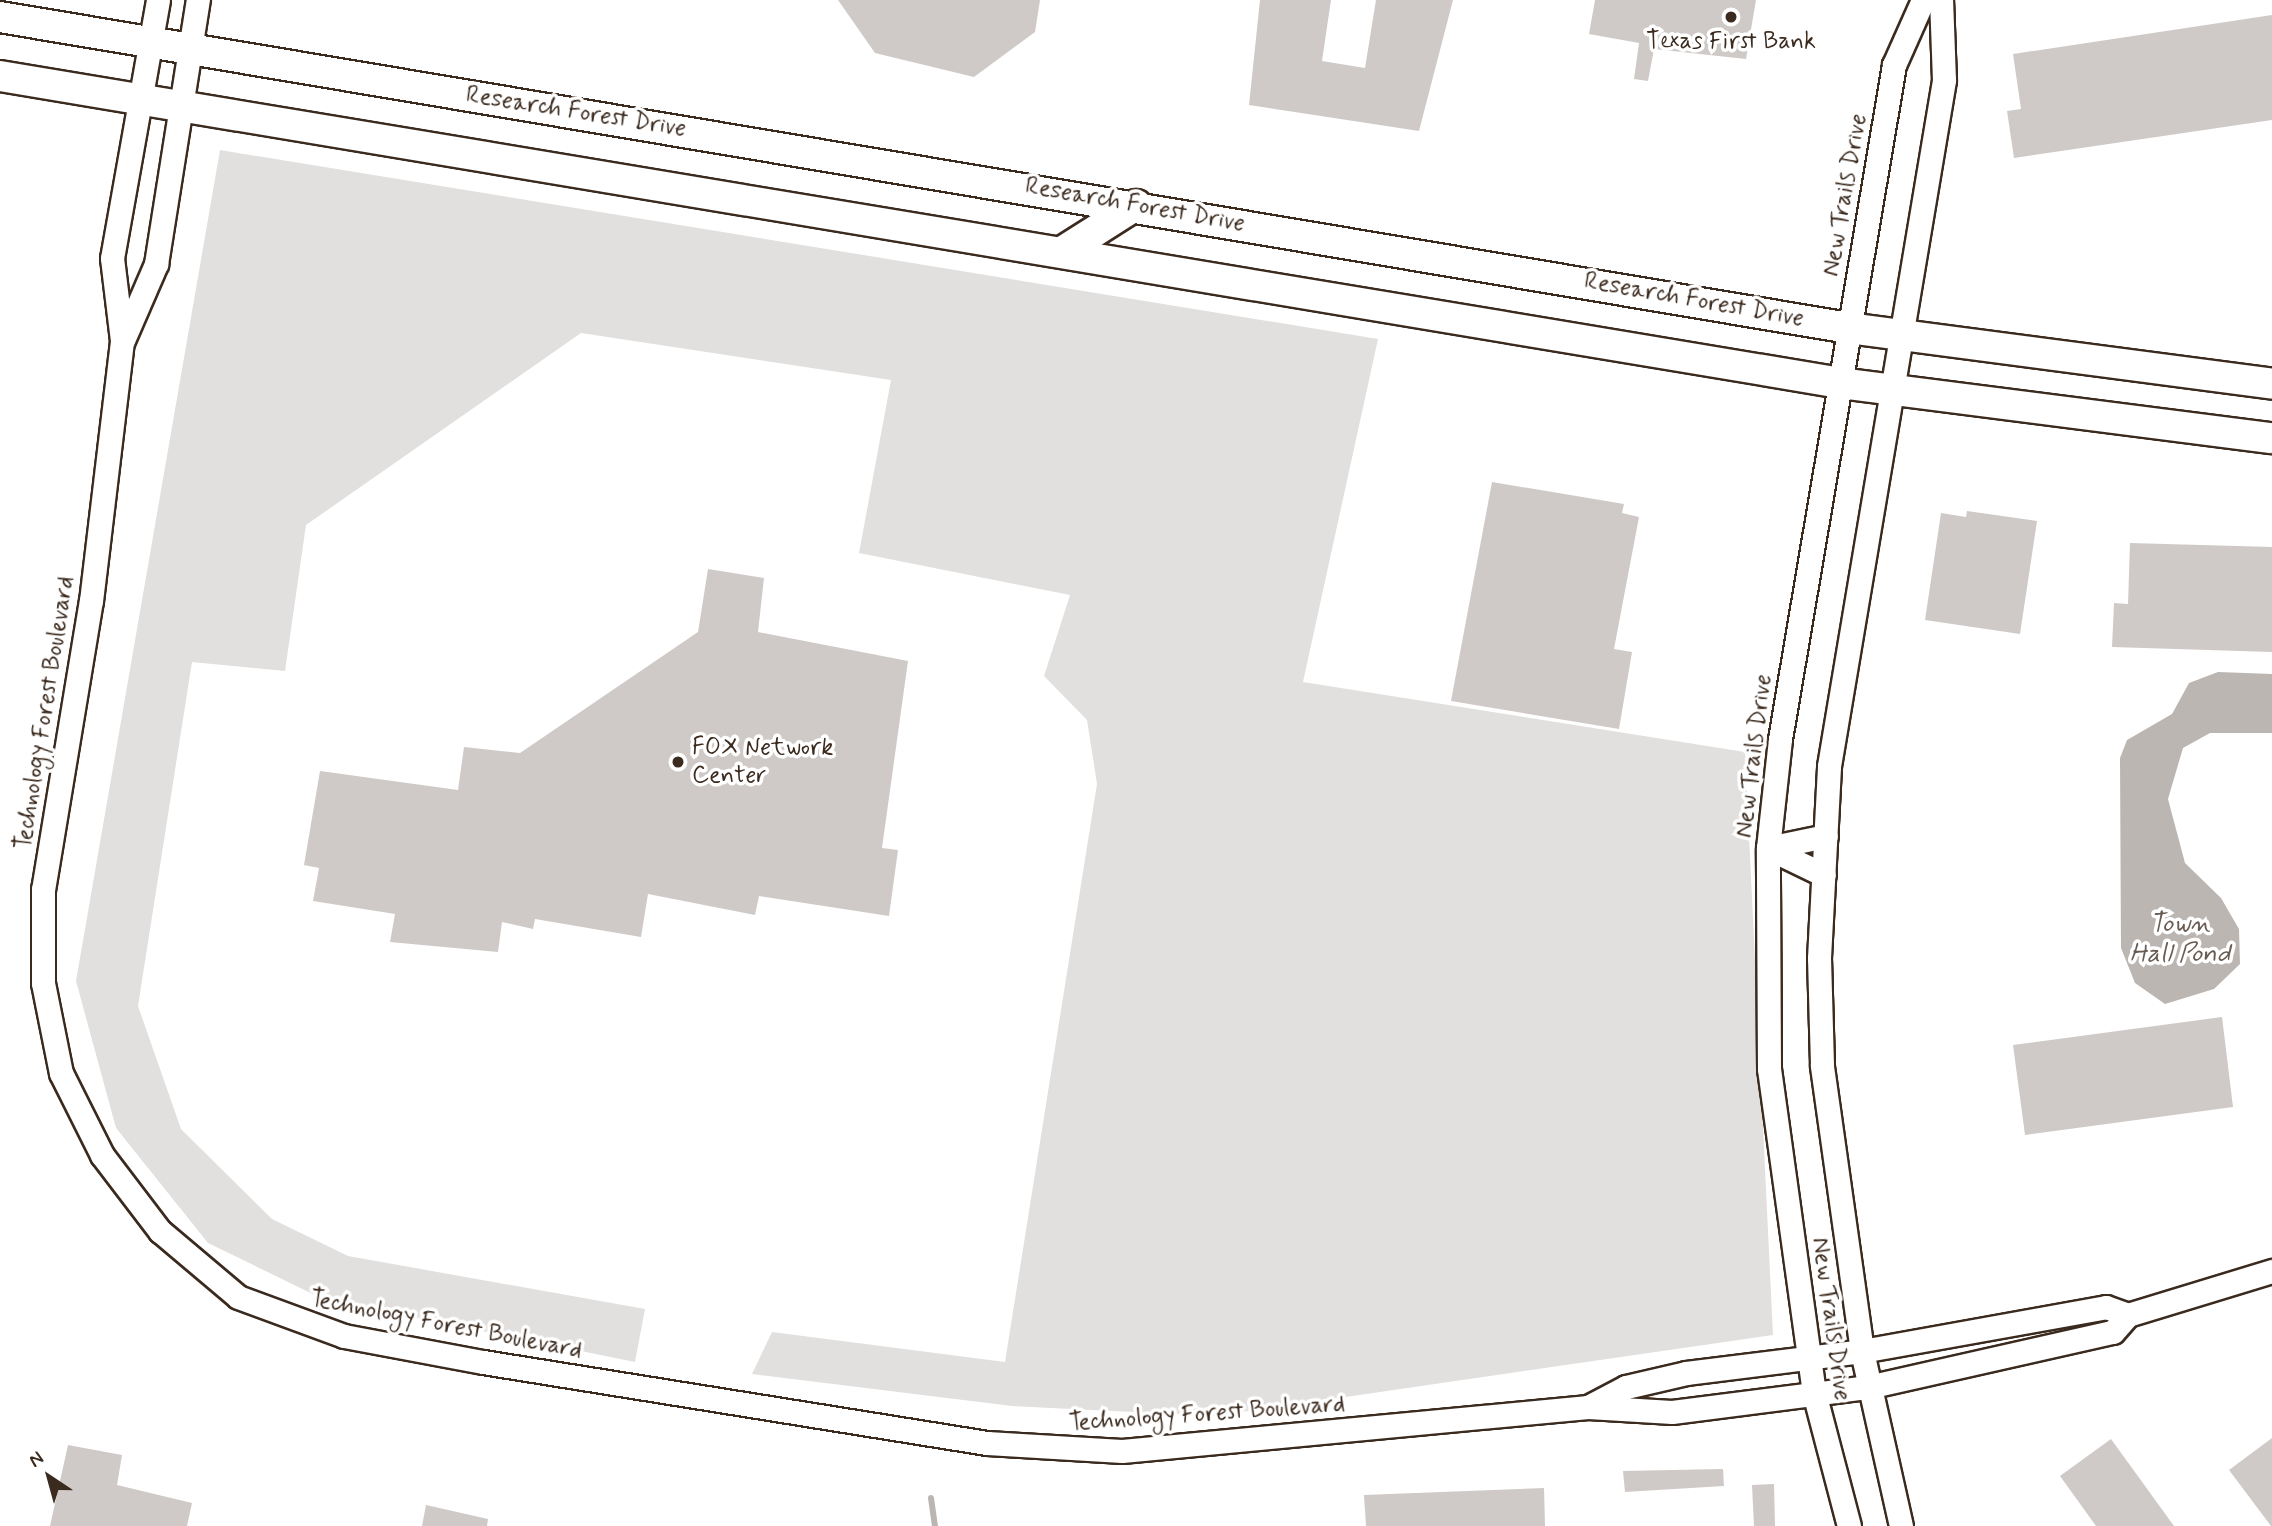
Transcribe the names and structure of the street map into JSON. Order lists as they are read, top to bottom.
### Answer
{
  "streets": {
    "main road": ["Research Forest Drive"],
    "street": ["New Trails Drive", "Technology Forest Boulevard"]
  },
  "crossings": [
    ["Research Forest Drive", "New Trails Drive"],
    ["Research Forest Drive", "Technology Forest Boulevard"],
    ["New Trails Drive", "Technology Forest Boulevard"]
  ],
  "water": ["Town Hall Pond"],
  "places": ["Texas First Bank", "FOX Network Center"],
  "north": "top left"
}
